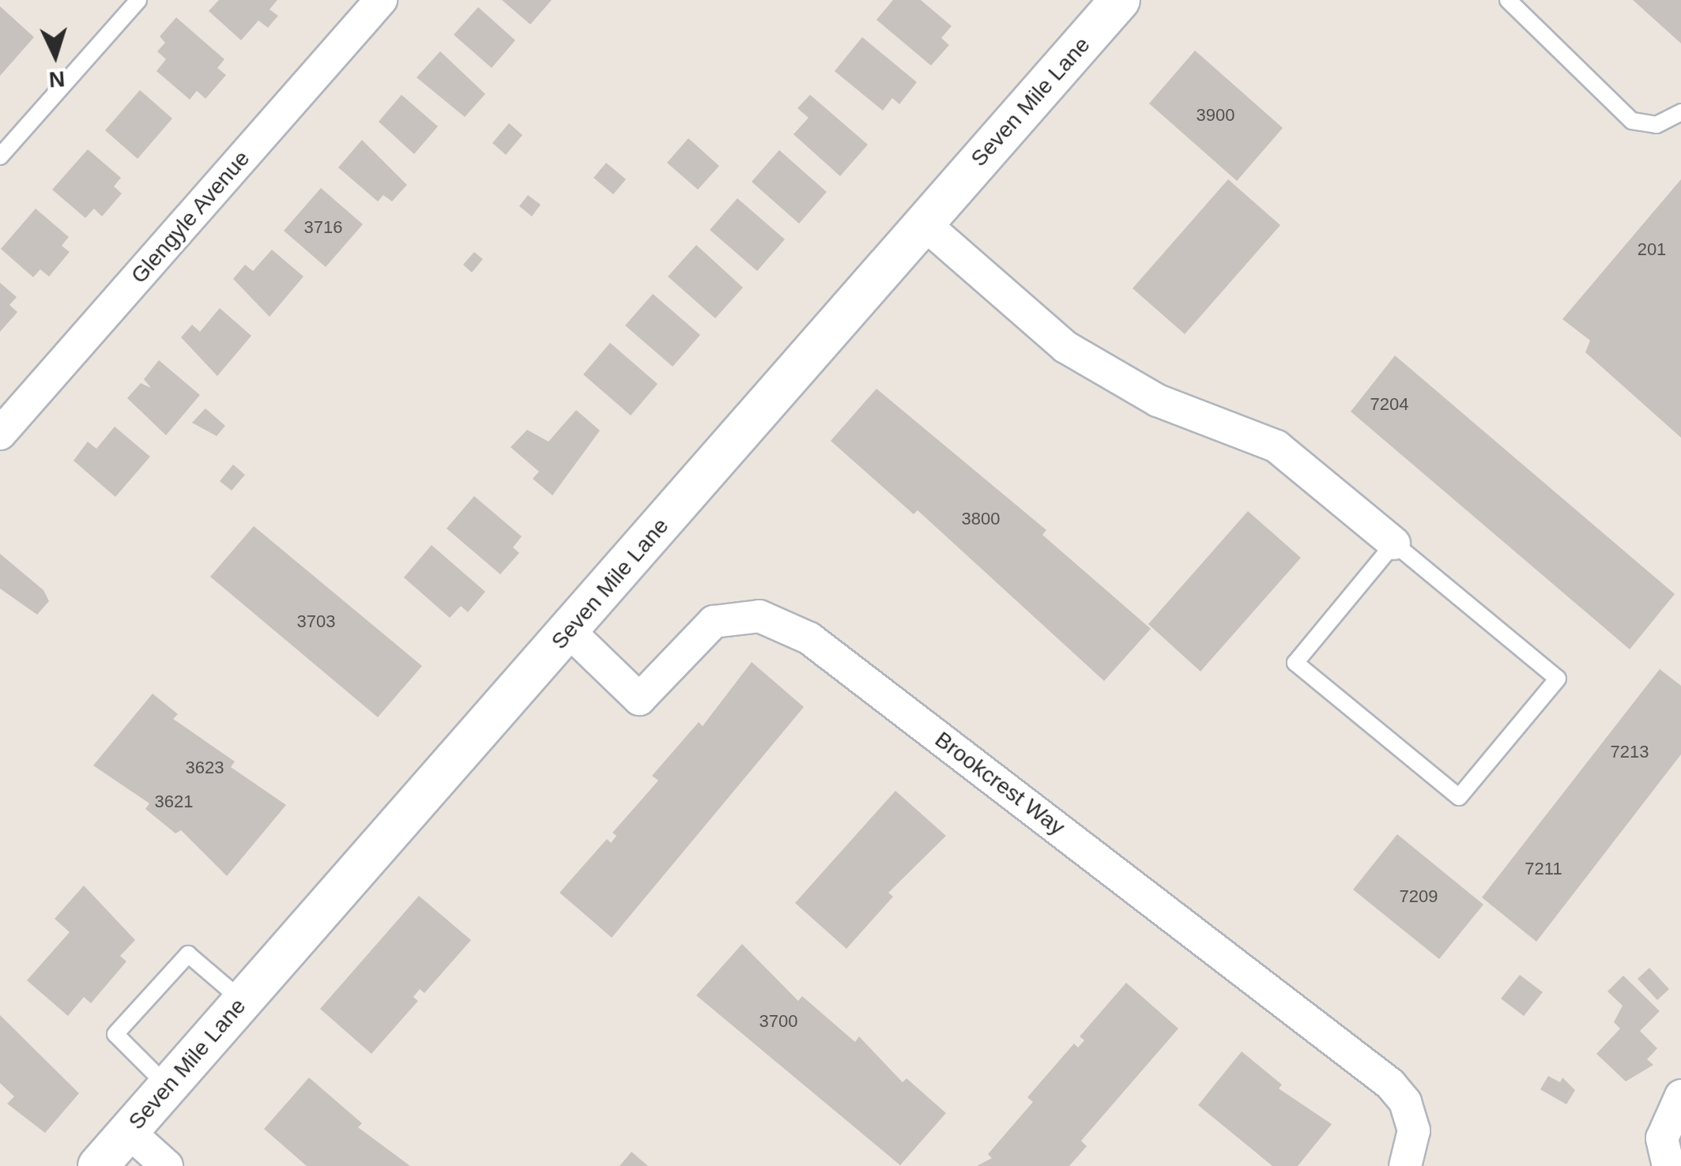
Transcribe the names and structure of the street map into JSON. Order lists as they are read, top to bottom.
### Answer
{
  "streets": {
    "street": ["Seven Mile Lane", "Glengyle Avenue", "Brookcrest Way"]
  },
  "crossings": [
    ["Seven Mile Lane", "Brookcrest Way"]
  ],
  "house_numbers": [
    "3900",
    "3716",
    "201",
    "7204",
    "3800",
    "3703",
    "7213",
    "3623",
    "3621",
    "7211",
    "7209",
    "3700"
  ],
  "north": "bottom"
}
